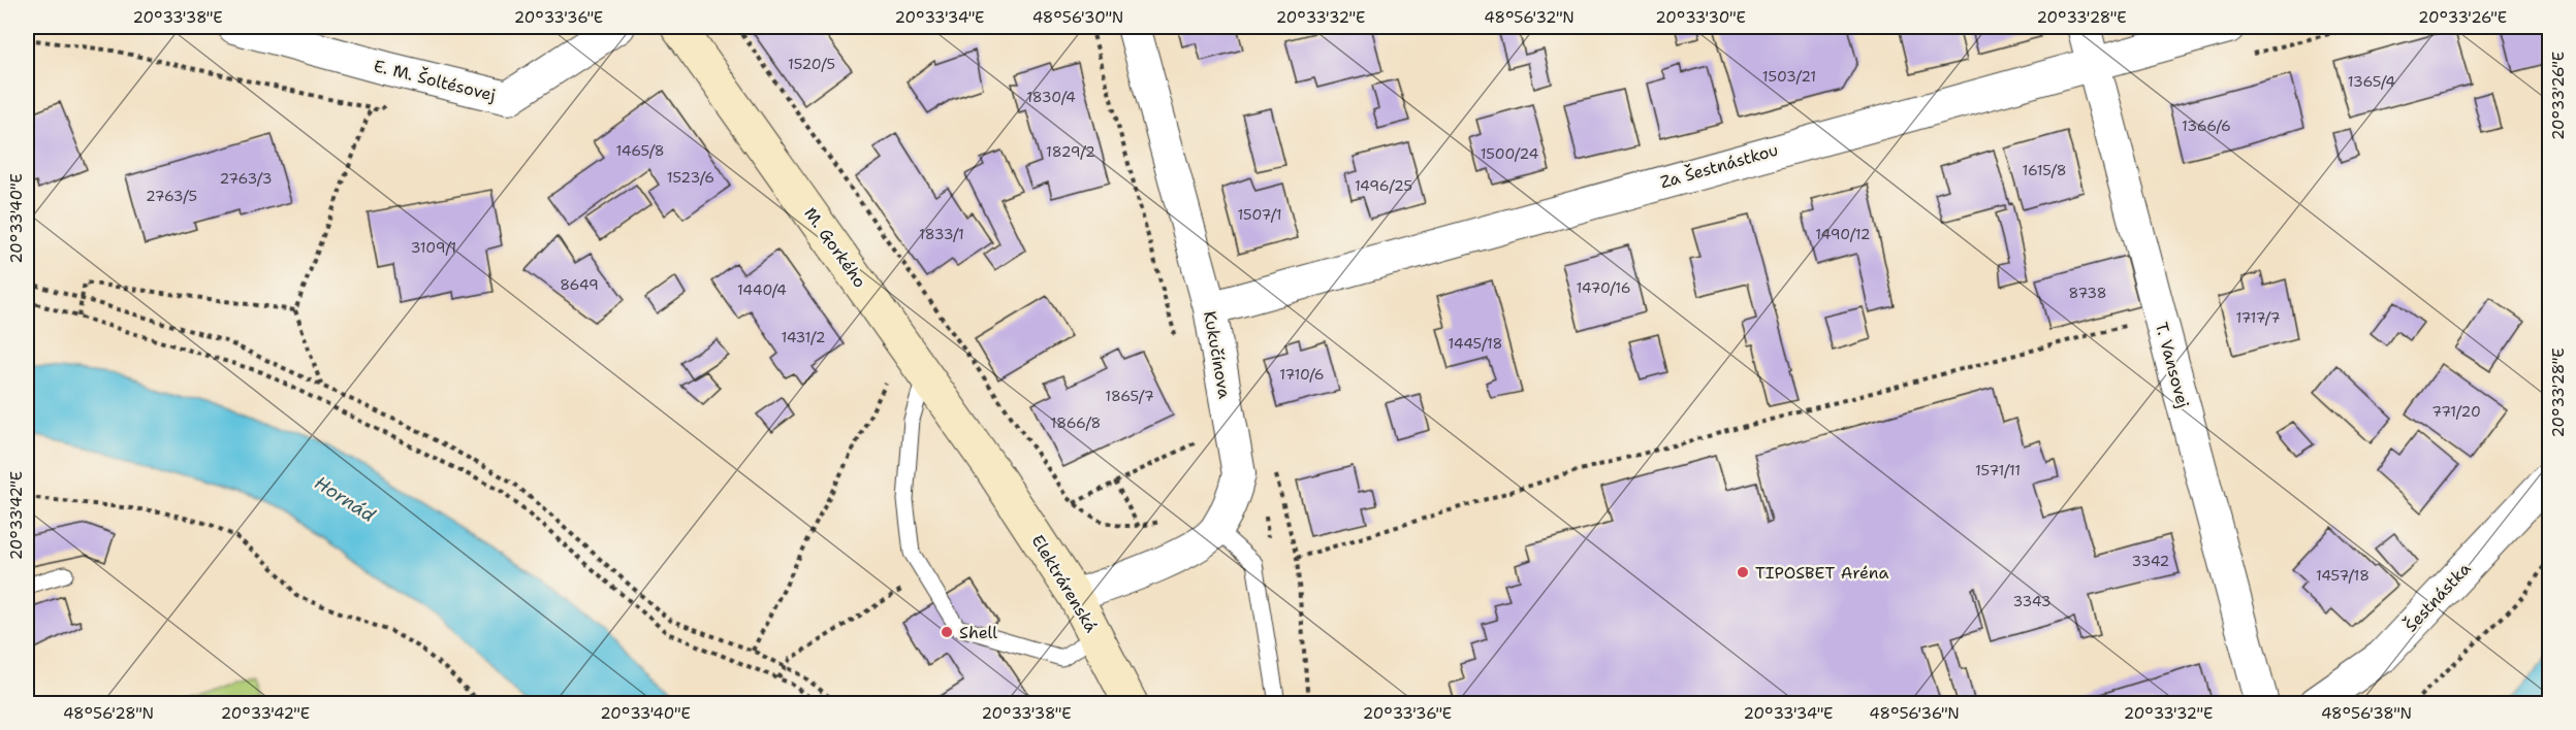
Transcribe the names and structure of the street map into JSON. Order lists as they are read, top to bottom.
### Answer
{
  "streets": {
    "main road": ["M. Gorkého", "Elektrárenská"],
    "street": [
      "E. M. Šoltésovej",
      "Za Šestnástkou",
      "Kukučínova",
      "T. Vansovej",
      "Šestnástka"
    ]
  },
  "crossings": [
    ["Za Šestnástkou", "Kukučínova"],
    ["Za Šestnástkou", "T. Vansovej"],
    ["M. Gorkého", "Elektrárenská"],
    ["Kukučínova", "Elektrárenská"]
  ],
  "water": ["Hornád"],
  "places": ["TIPOSBET Aréna", "Shell"],
  "house_numbers": [
    "1520/5",
    "1503/21",
    "1365/4",
    "1830/4",
    "1366/6",
    "1465/8",
    "1829/2",
    "1500/24",
    "1615/8",
    "1523/6",
    "2763/3",
    "1496/25",
    "2763/5",
    "1507/1",
    "1833/1",
    "1490/12",
    "3109/1",
    "8649",
    "1470/16",
    "1440/4",
    "8738",
    "1717/7",
    "1431/2",
    "1445/18",
    "1710/6",
    "1865/7",
    "771/20",
    "1866/8",
    "1571/11",
    "3342",
    "1457/18",
    "3343"
  ],
  "coordinates": [
    "20°33'38\"E",
    "20°33'36\"E",
    "20°33'34\"E",
    "48°56'30\"N",
    "20°33'32\"E",
    "48°56'32\"N",
    "20°33'30\"E",
    "20°33'28\"E",
    "20°33'26\"E",
    "20°33'40\"E",
    "20°33'42\"E",
    "48°56'28\"N",
    "48°56'36\"N",
    "48°56'38\"N"
  ]
}
